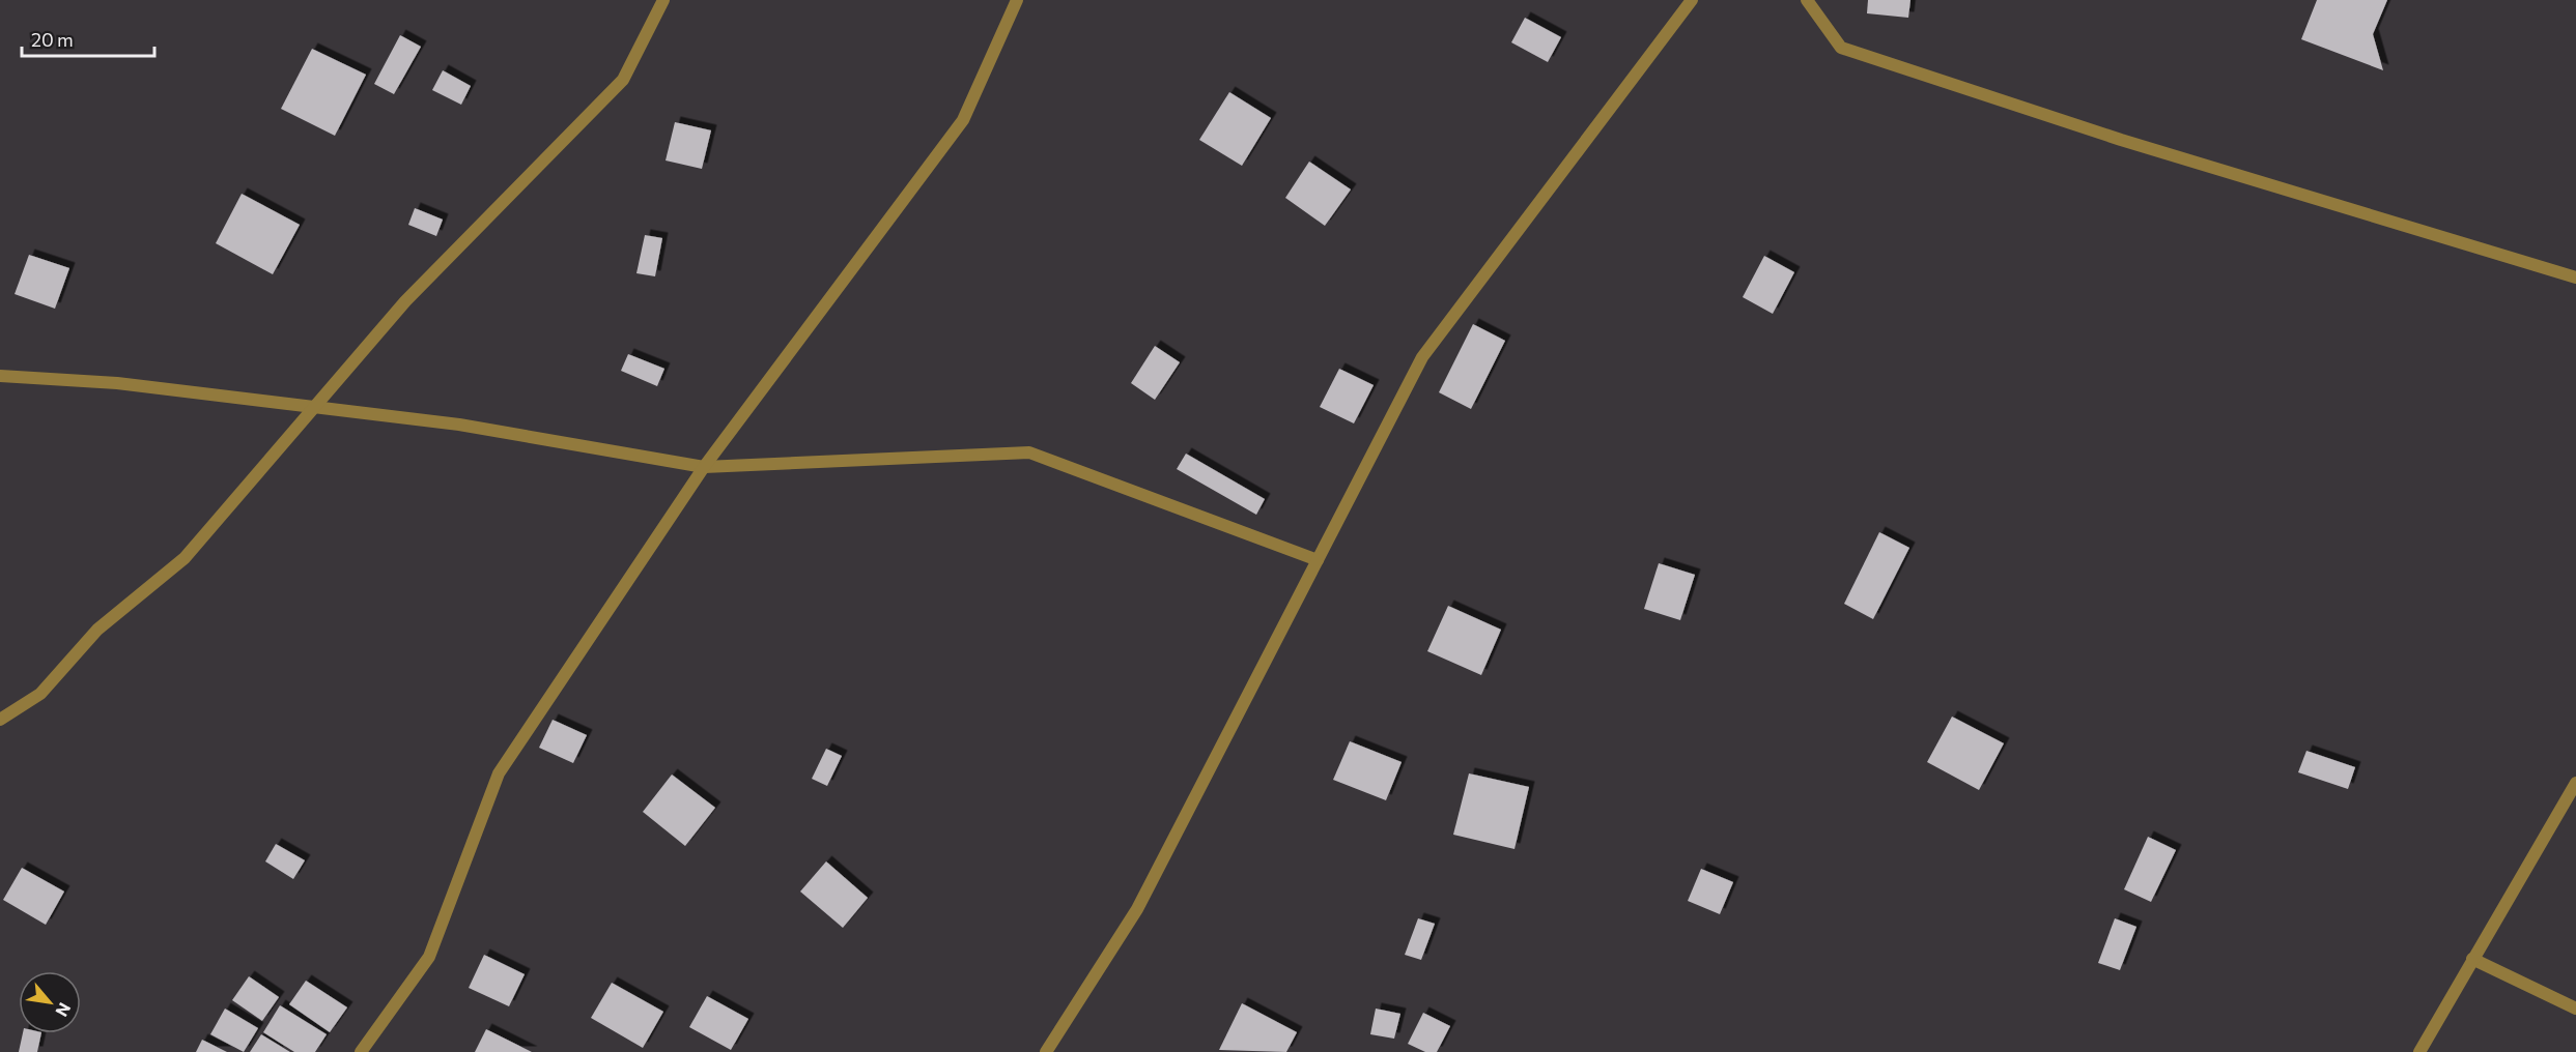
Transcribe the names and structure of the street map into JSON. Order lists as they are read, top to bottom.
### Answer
{
  "scale_bar": "20 m",
  "north": "bottom right"
}
